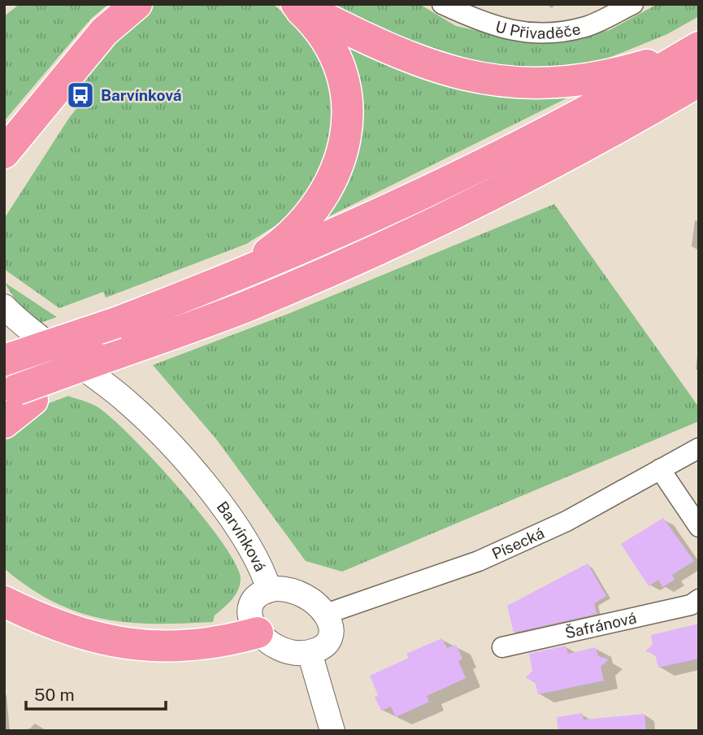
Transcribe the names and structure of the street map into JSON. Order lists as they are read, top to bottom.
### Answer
{
  "streets": {
    "street": [
      "U Přivaděče",
      "Barvínková",
      "Písecká",
      "Šafránová"
    ]
  },
  "crossings": [
    ["Barvínková", "Písecká"]
  ],
  "places": {
    "bus stop": ["Barvínková"]
  },
  "scale_bar": "50 m"
}
